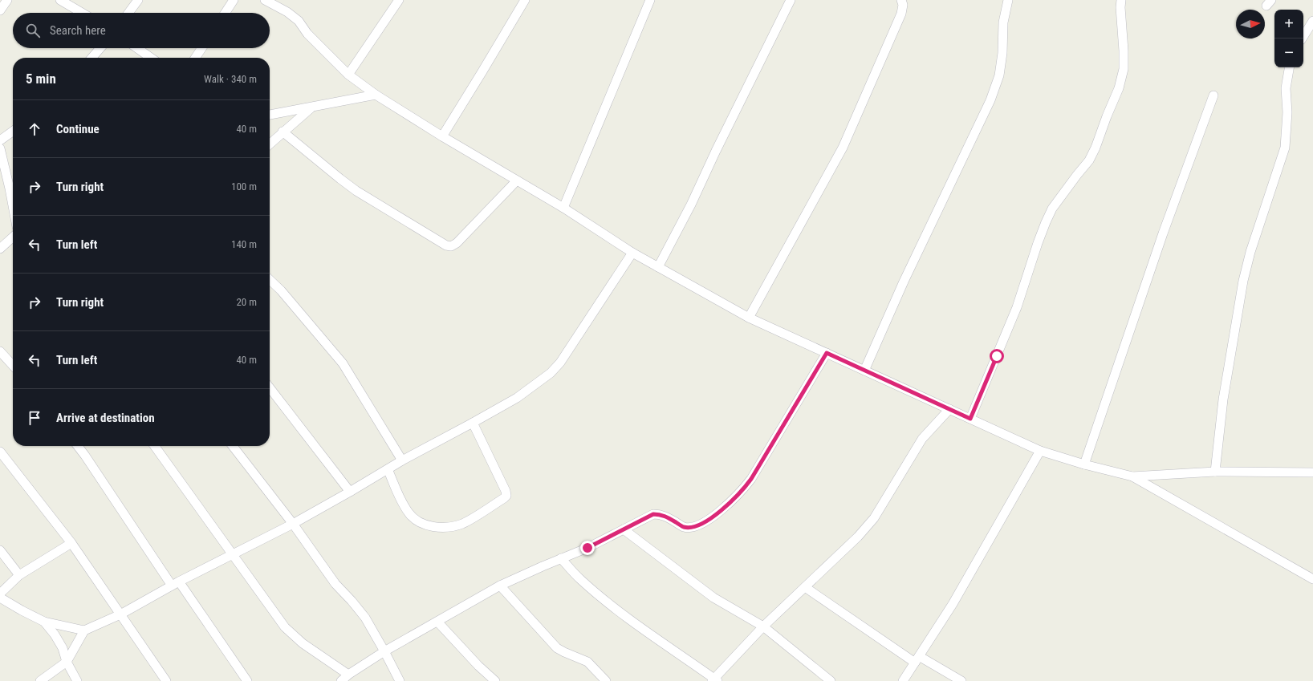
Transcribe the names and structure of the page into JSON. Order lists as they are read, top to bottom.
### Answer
{
  "north": "right",
  "page": {
    "map_buttons": ["+", "−"],
    "search": "Search here",
    "heading": ["5 min", "Walk · 340 m"],
    "list": [
      ["Continue", "40 m"],
      ["Turn right", "100 m"],
      ["Turn left", "140 m"],
      ["Turn right", "20 m"],
      ["Turn left", "40 m"],
      "Arrive at destination"
    ]
  }
}
